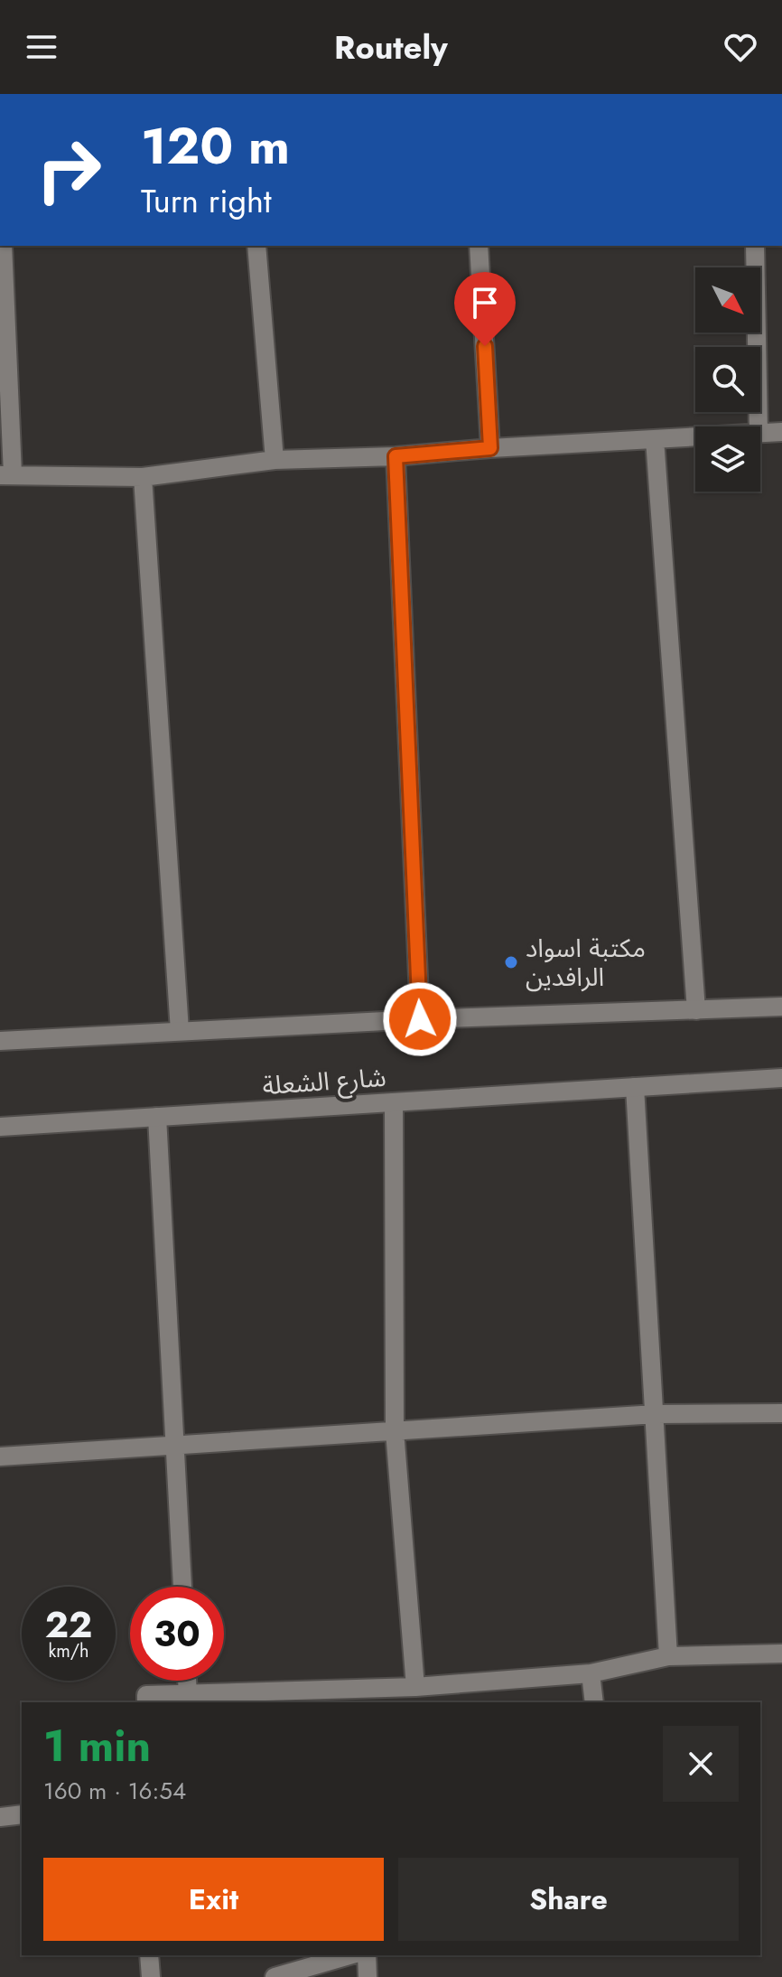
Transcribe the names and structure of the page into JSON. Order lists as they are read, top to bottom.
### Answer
{
  "streets": {
    "street": ["شارع الشعلة"]
  },
  "places": ["مكتبة اسواد الرافدين"],
  "north": "bottom right",
  "page": {
    "header": "Routely",
    "turn": ["120 m", "Turn right"],
    "speed": "22 km/h",
    "limit": "30",
    "heading": ["1 min", "160 m · 16:54"],
    "buttons": ["Exit", "Share"]
  }
}
